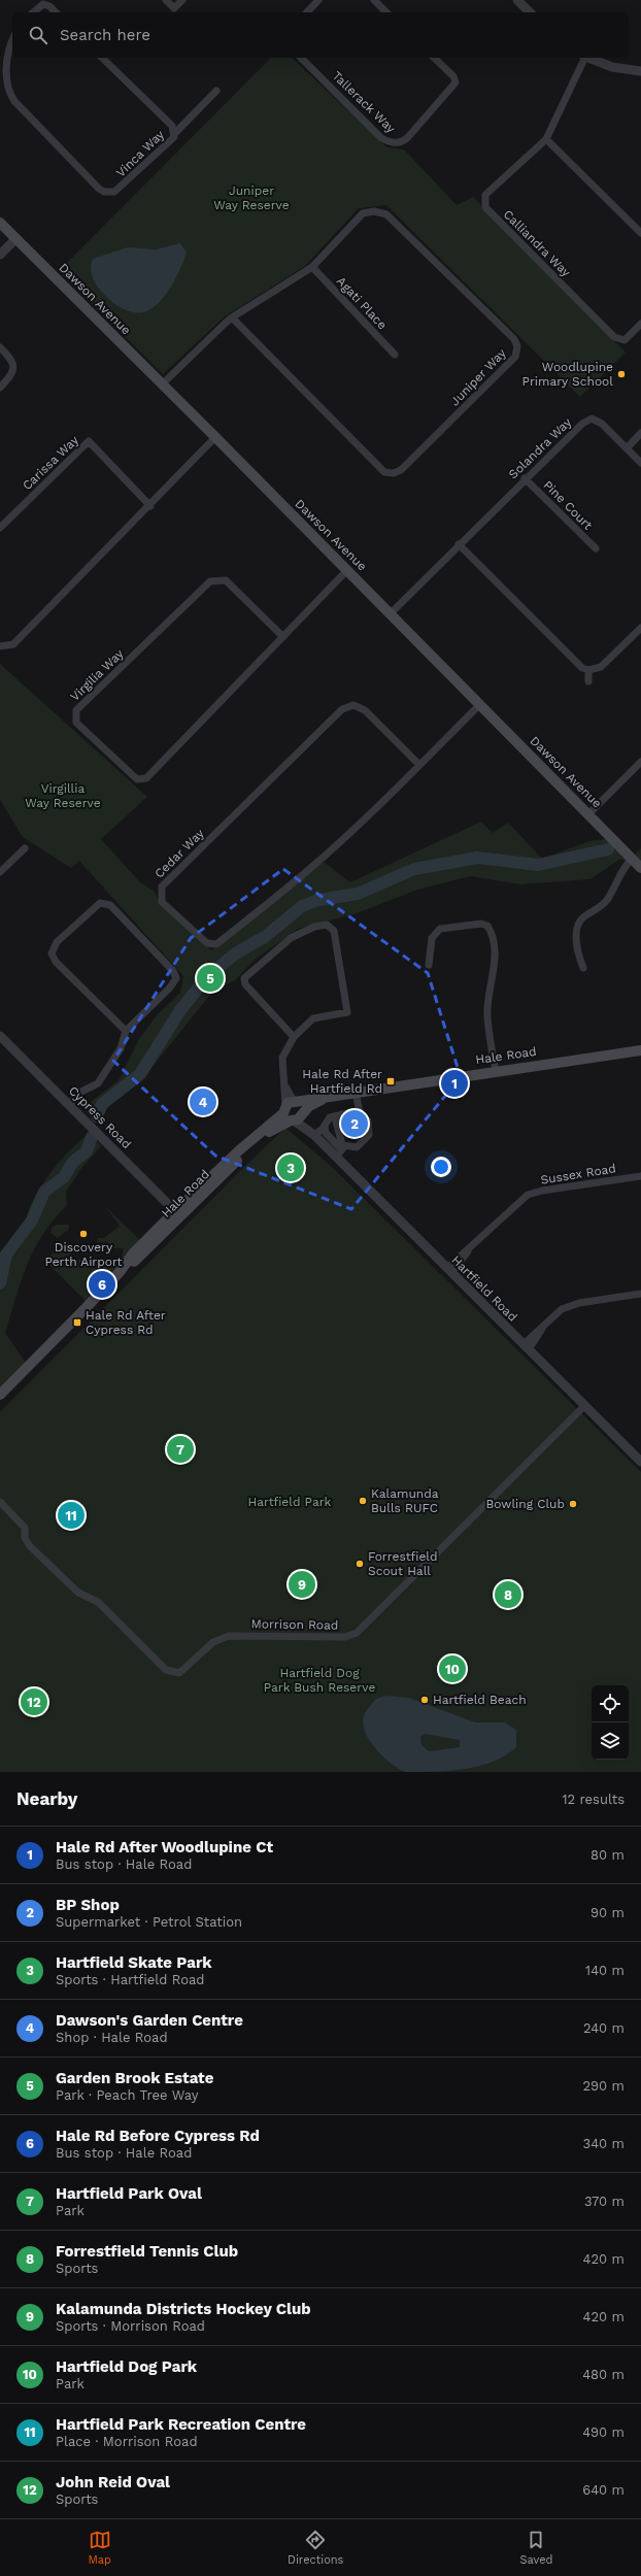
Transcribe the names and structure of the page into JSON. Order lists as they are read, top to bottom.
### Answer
{
  "streets": {
    "main road": ["Dawson Avenue", "Hale Road"],
    "street": [
      "Tallerack Way",
      "Vinca Way",
      "Calliandra Way",
      "Agati Place",
      "Juniper Way",
      "Solandra Way",
      "Carissa Way",
      "Pine Court",
      "Virgilia Way",
      "Cedar Way",
      "Cypress Road",
      "Sussex Road",
      "Hartfield Road",
      "Morrison Road"
    ]
  },
  "crossings": [
    ["Dawson Avenue", "Juniper Way"],
    ["Dawson Avenue", "Solandra Way"],
    ["Dawson Avenue", "Virgilia Way"],
    ["Dawson Avenue", "Cedar Way"],
    ["Agati Place", "Juniper Way"],
    ["Solandra Way", "Pine Court"],
    ["Hale Road", "Cypress Road"],
    ["Hale Road", "Hartfield Road"],
    ["Sussex Road", "Hartfield Road"],
    ["Hartfield Road", "Morrison Road"]
  ],
  "parks": [
    "Juniper Way Reserve",
    "Virgillia Way Reserve",
    "Hartfield Park",
    "Hartfield Dog Park Bush Reserve"
  ],
  "places": {
    "other": [
      "Woodlupine Primary School",
      "Discovery Perth Airport",
      "Kalamunda Bulls RUFC",
      "Bowling Club",
      "Forrestfield Scout Hall",
      "Hartfield Beach"
    ],
    "transit": ["Hale Rd After Hartfield Rd", "Hale Rd After Cypress Rd"]
  },
  "page": {
    "search": "Search here",
    "pins": [
      "5",
      "1",
      "4",
      "2",
      "3",
      "6",
      "7",
      "11",
      "9",
      "8",
      "10",
      "12"
    ],
    "heading": ["Nearby", "12 results"],
    "list": [
      {
        "mark": "1",
        "name": "Hale Rd After Woodlupine Ct",
        "note": "Bus stop · Hale Road",
        "value": "80 m"
      },
      {
        "mark": "2",
        "name": "BP Shop",
        "note": "Supermarket · Petrol Station",
        "value": "90 m"
      },
      {
        "mark": "3",
        "name": "Hartfield Skate Park",
        "note": "Sports · Hartfield Road",
        "value": "140 m"
      },
      {
        "mark": "4",
        "name": "Dawson's Garden Centre",
        "note": "Shop · Hale Road",
        "value": "240 m"
      },
      {
        "mark": "5",
        "name": "Garden Brook Estate",
        "note": "Park · Peach Tree Way",
        "value": "290 m"
      },
      {
        "mark": "6",
        "name": "Hale Rd Before Cypress Rd",
        "note": "Bus stop · Hale Road",
        "value": "340 m"
      },
      {
        "mark": "7",
        "name": "Hartfield Park Oval",
        "note": "Park",
        "value": "370 m"
      },
      {
        "mark": "8",
        "name": "Forrestfield Tennis Club",
        "note": "Sports",
        "value": "420 m"
      },
      {
        "mark": "9",
        "name": "Kalamunda Districts Hockey Club",
        "note": "Sports · Morrison Road",
        "value": "420 m"
      },
      {
        "mark": "10",
        "name": "Hartfield Dog Park",
        "note": "Park",
        "value": "480 m"
      },
      {
        "mark": "11",
        "name": "Hartfield Park Recreation Centre",
        "note": "Place · Morrison Road",
        "value": "490 m"
      },
      {
        "mark": "12",
        "name": "John Reid Oval",
        "note": "Sports",
        "value": "640 m"
      }
    ],
    "nav": ["Map", "Directions", "Saved"]
  }
}
